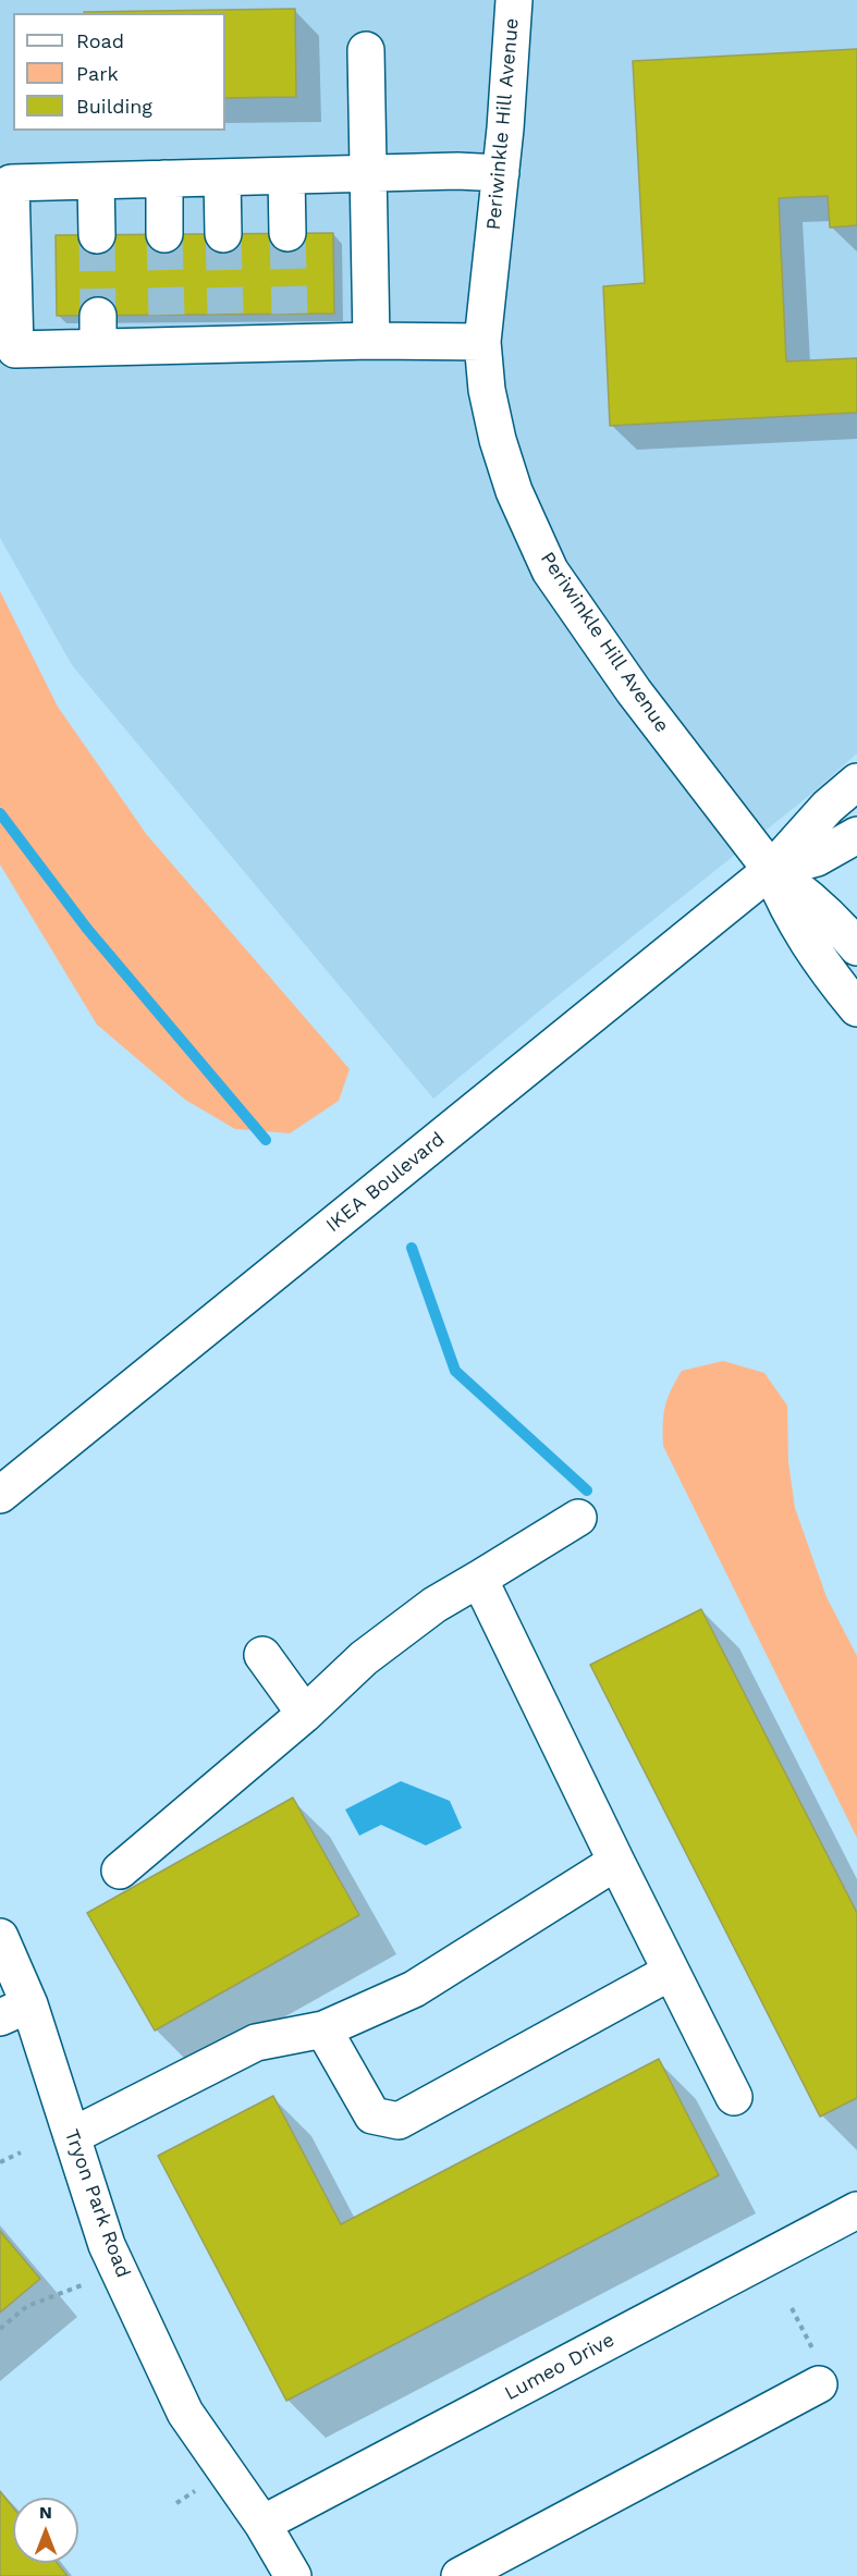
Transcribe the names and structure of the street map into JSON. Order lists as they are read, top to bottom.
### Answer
{
  "streets": {
    "street": [
      "Periwinkle Hill Avenue",
      "IKEA Boulevard",
      "Tryon Park Road",
      "Lumeo Drive"
    ]
  },
  "crossings": [
    ["Periwinkle Hill Avenue", "IKEA Boulevard"],
    ["Tryon Park Road", "Lumeo Drive"]
  ],
  "legend": ["Road", "Park", "Building"],
  "north": "top"
}
